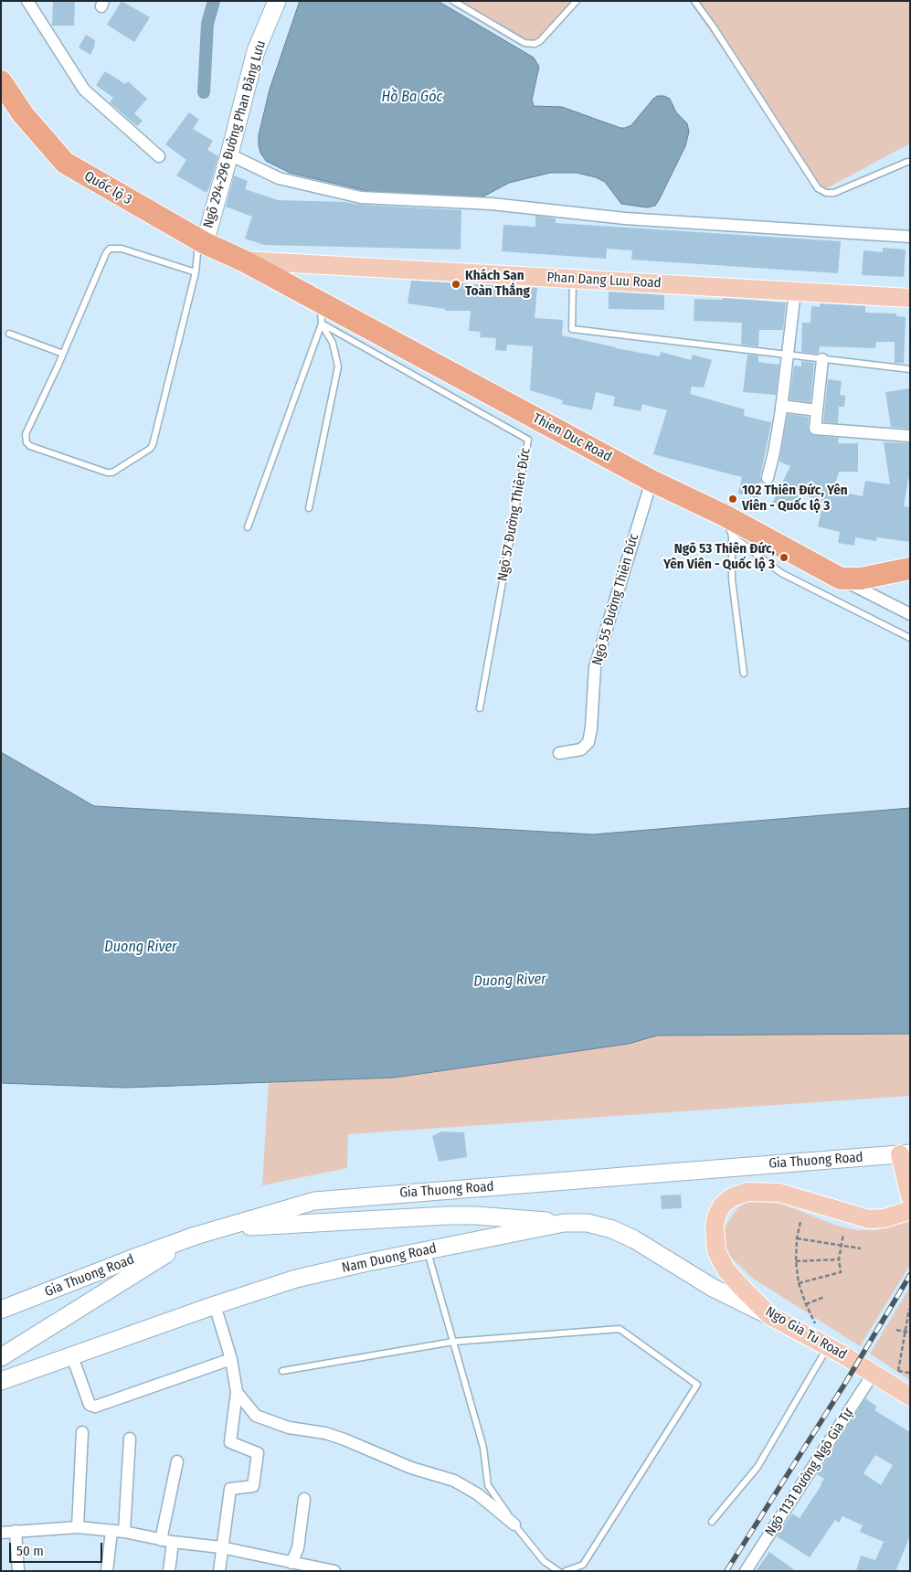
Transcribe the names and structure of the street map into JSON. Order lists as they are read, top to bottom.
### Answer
{
  "streets": {
    "highway": ["Quốc lộ 3", "Thien Duc Road"],
    "main road": [
      "Ngõ 294-296 Đường Phan Đăng Lưu",
      "Phan Dang Luu Road",
      "Gia Thuong Road",
      "Nam Duong Road",
      "Ngo Gia Tu Road"
    ],
    "street": ["Ngõ 55 Đường Thiên Đức", "Ngõ 1131 Đường Ngô Gia Tự"],
    "lane": ["Ngõ 57 Đường Thiên Đức"]
  },
  "crossings": [
    ["Ngõ 294-296 Đường Phan Đăng Lưu", "Quốc lộ 3"],
    ["Quốc lộ 3", "Phan Dang Luu Road"],
    ["Quốc lộ 3", "Thien Duc Road"],
    ["Phan Dang Luu Road", "Thien Duc Road"],
    ["Thien Duc Road", "Ngõ 57 Đường Thiên Đức"],
    ["Thien Duc Road", "Ngõ 55 Đường Thiên Đức"],
    ["Nam Duong Road", "Ngo Gia Tu Road"],
    ["Ngo Gia Tu Road", "Ngõ 1131 Đường Ngô Gia Tự"]
  ],
  "water": ["Hồ Ba Góc", "Duong River"],
  "places": ["Khách Sạn Toàn Thắng", "102 Thiên Đức, Yên Viên - Quốc lộ 3", "Ngõ 53 Thiên Đức, Yên Viên - Quốc lộ 3"],
  "scale_bar": "50 m"
}
